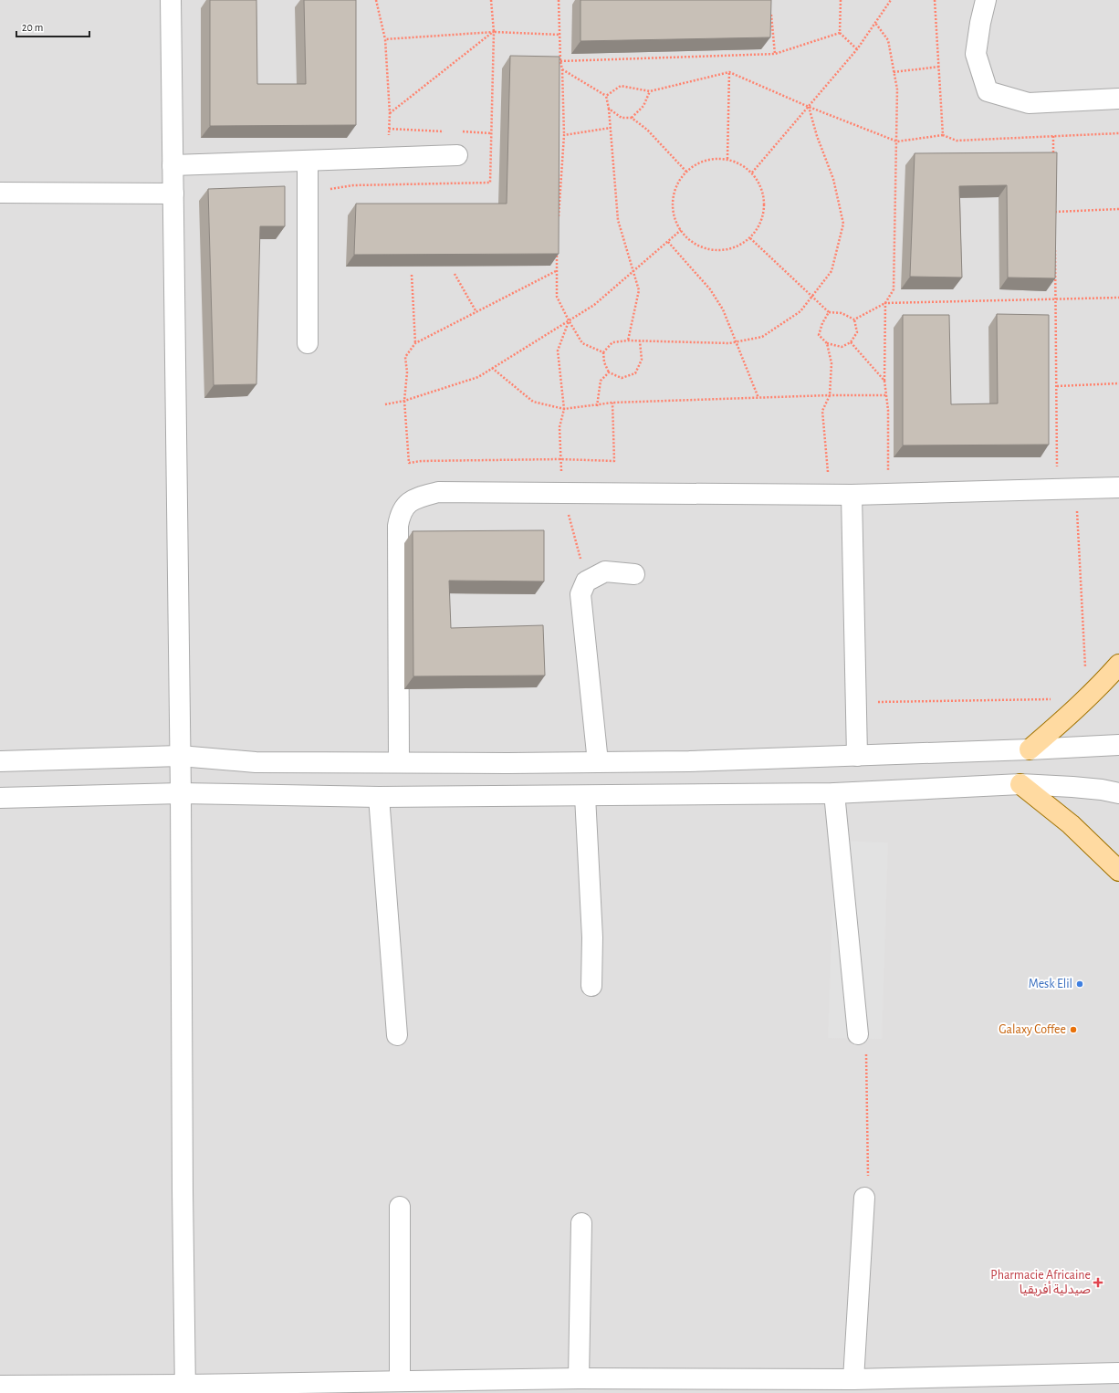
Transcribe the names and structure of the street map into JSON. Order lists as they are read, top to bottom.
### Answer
{
  "places": {
    "other": ["Mesk Elil", "Galaxy Coffee"],
    "health": ["Pharmacie Africaine صيدلية أفريقيا"]
  },
  "scale_bar": "20 m"
}
